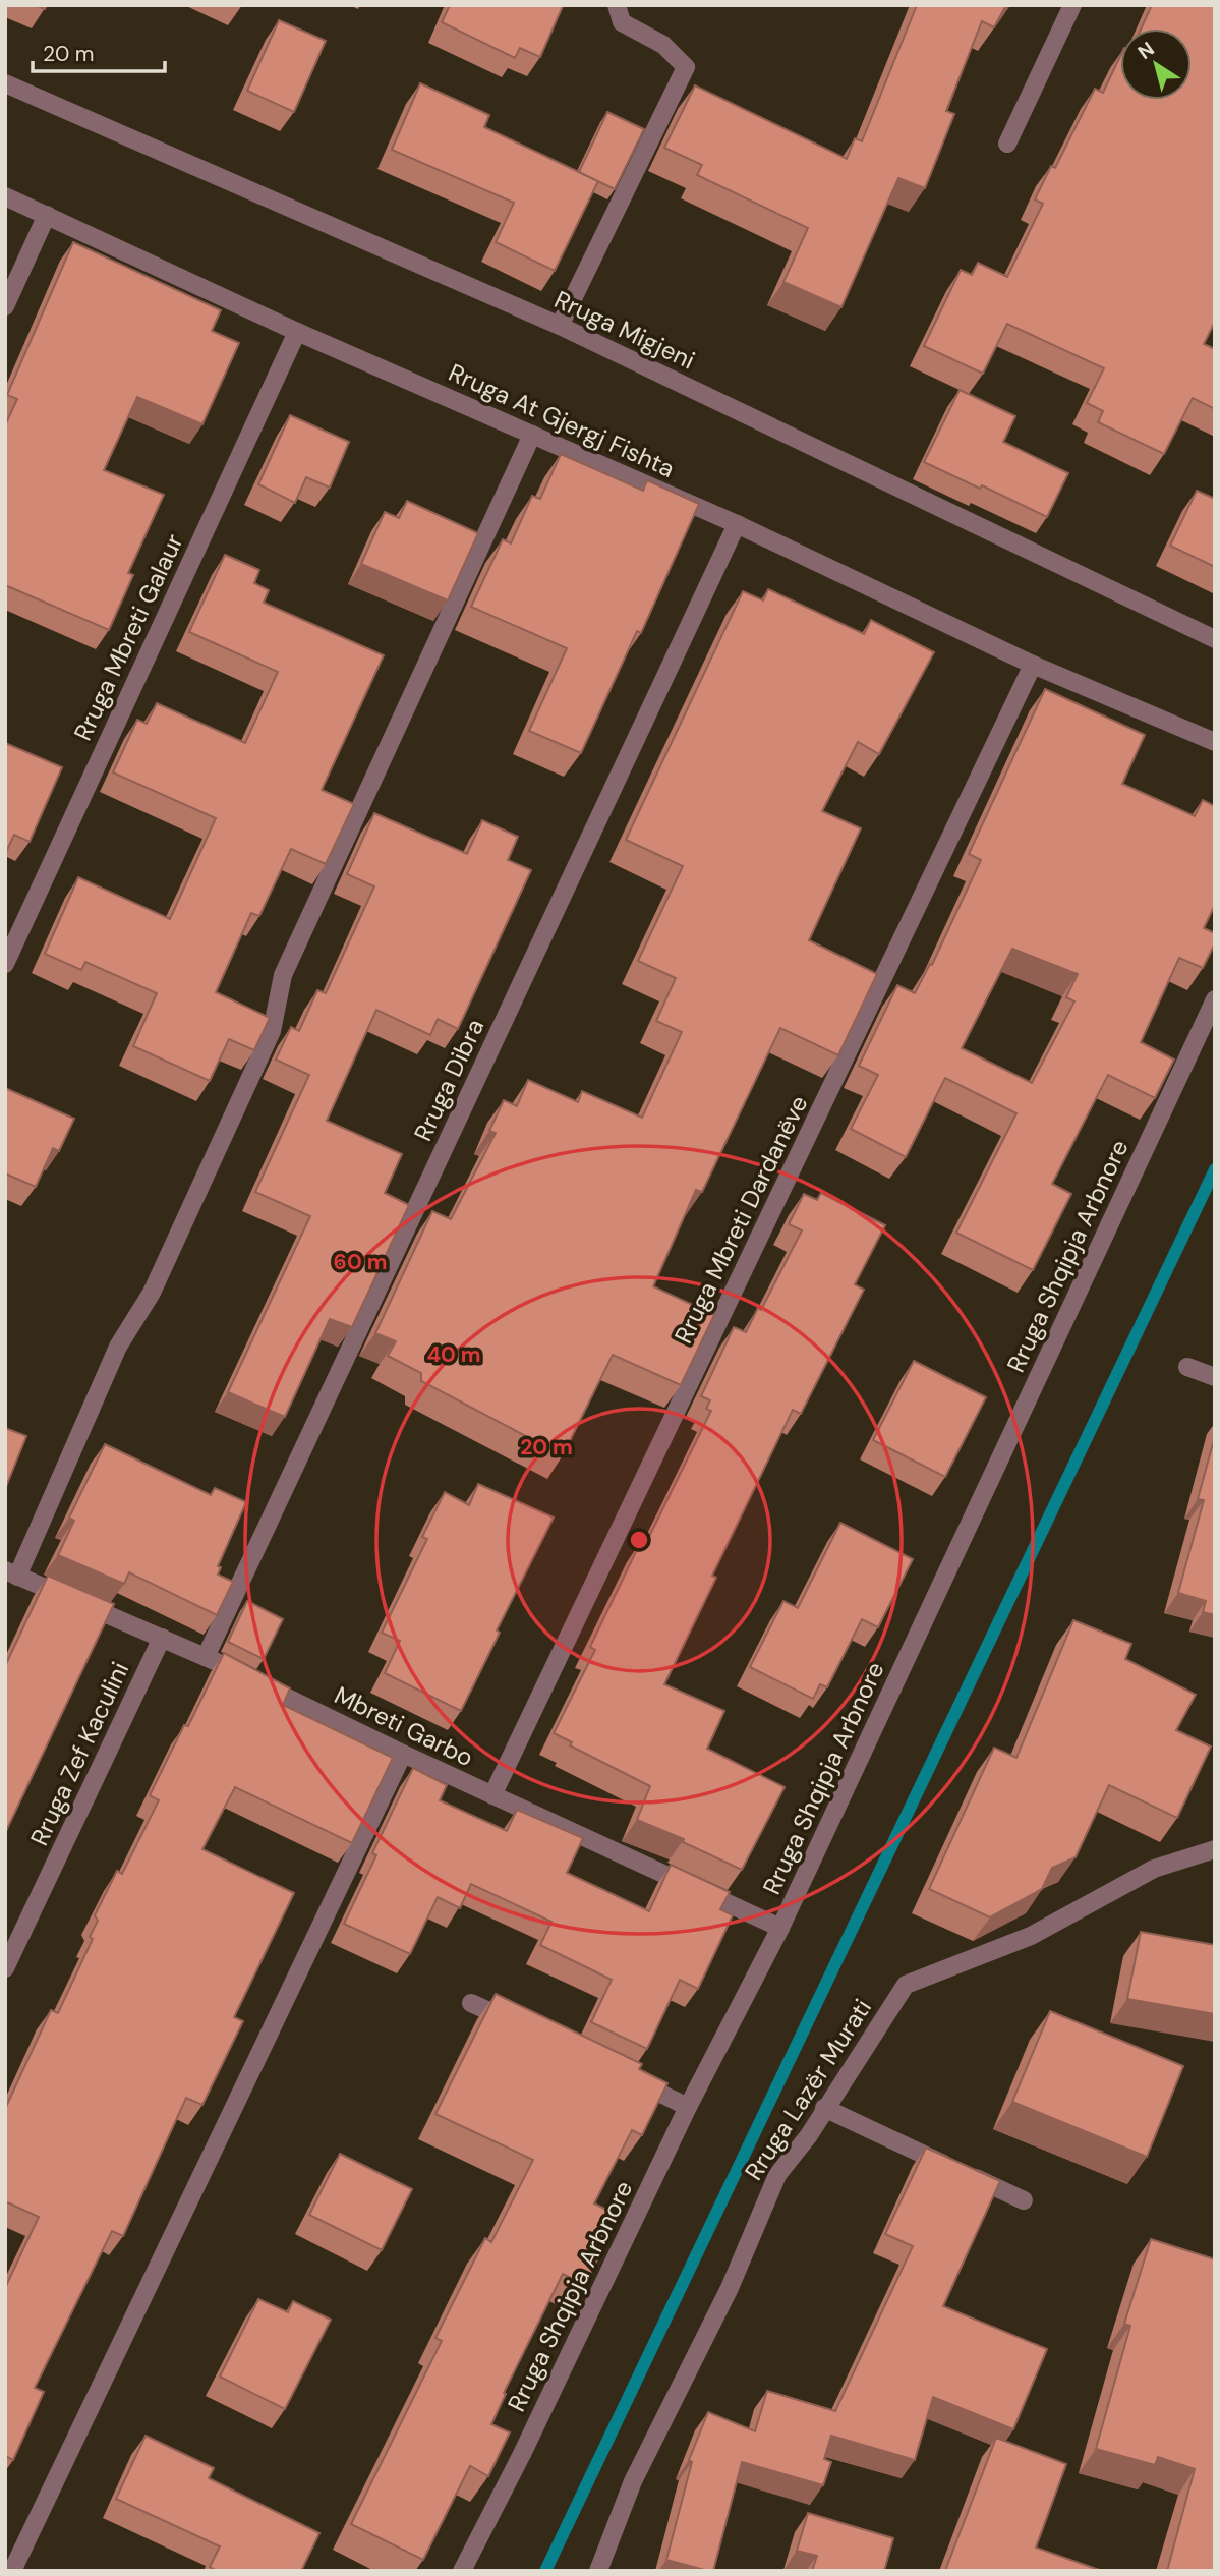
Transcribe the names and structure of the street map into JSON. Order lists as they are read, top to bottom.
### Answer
{
  "streets": {
    "street": [
      "Rruga Migjeni",
      "Rruga At Gjergj Fishta",
      "Rruga Mbreti Galaur",
      "Rruga Dibra",
      "Rruga Mbreti Dardanëve",
      "Rruga Shqipja Arbnore",
      "Mbreti Garbo",
      "Rruga Zef Kaculini",
      "Rruga Lazër Murati"
    ]
  },
  "crossings": [
    ["Rruga At Gjergj Fishta", "Rruga Mbreti Galaur"],
    ["Rruga At Gjergj Fishta", "Rruga Dibra"],
    ["Rruga At Gjergj Fishta", "Rruga Mbreti Dardanëve"],
    ["Rruga Dibra", "Mbreti Garbo"],
    ["Rruga Mbreti Dardanëve", "Mbreti Garbo"],
    ["Rruga Shqipja Arbnore", "Mbreti Garbo"],
    ["Mbreti Garbo", "Rruga Zef Kaculini"]
  ],
  "scale_bar": "20 m",
  "north": "top left",
  "rings": ["60 m", "40 m", "20 m"]
}
